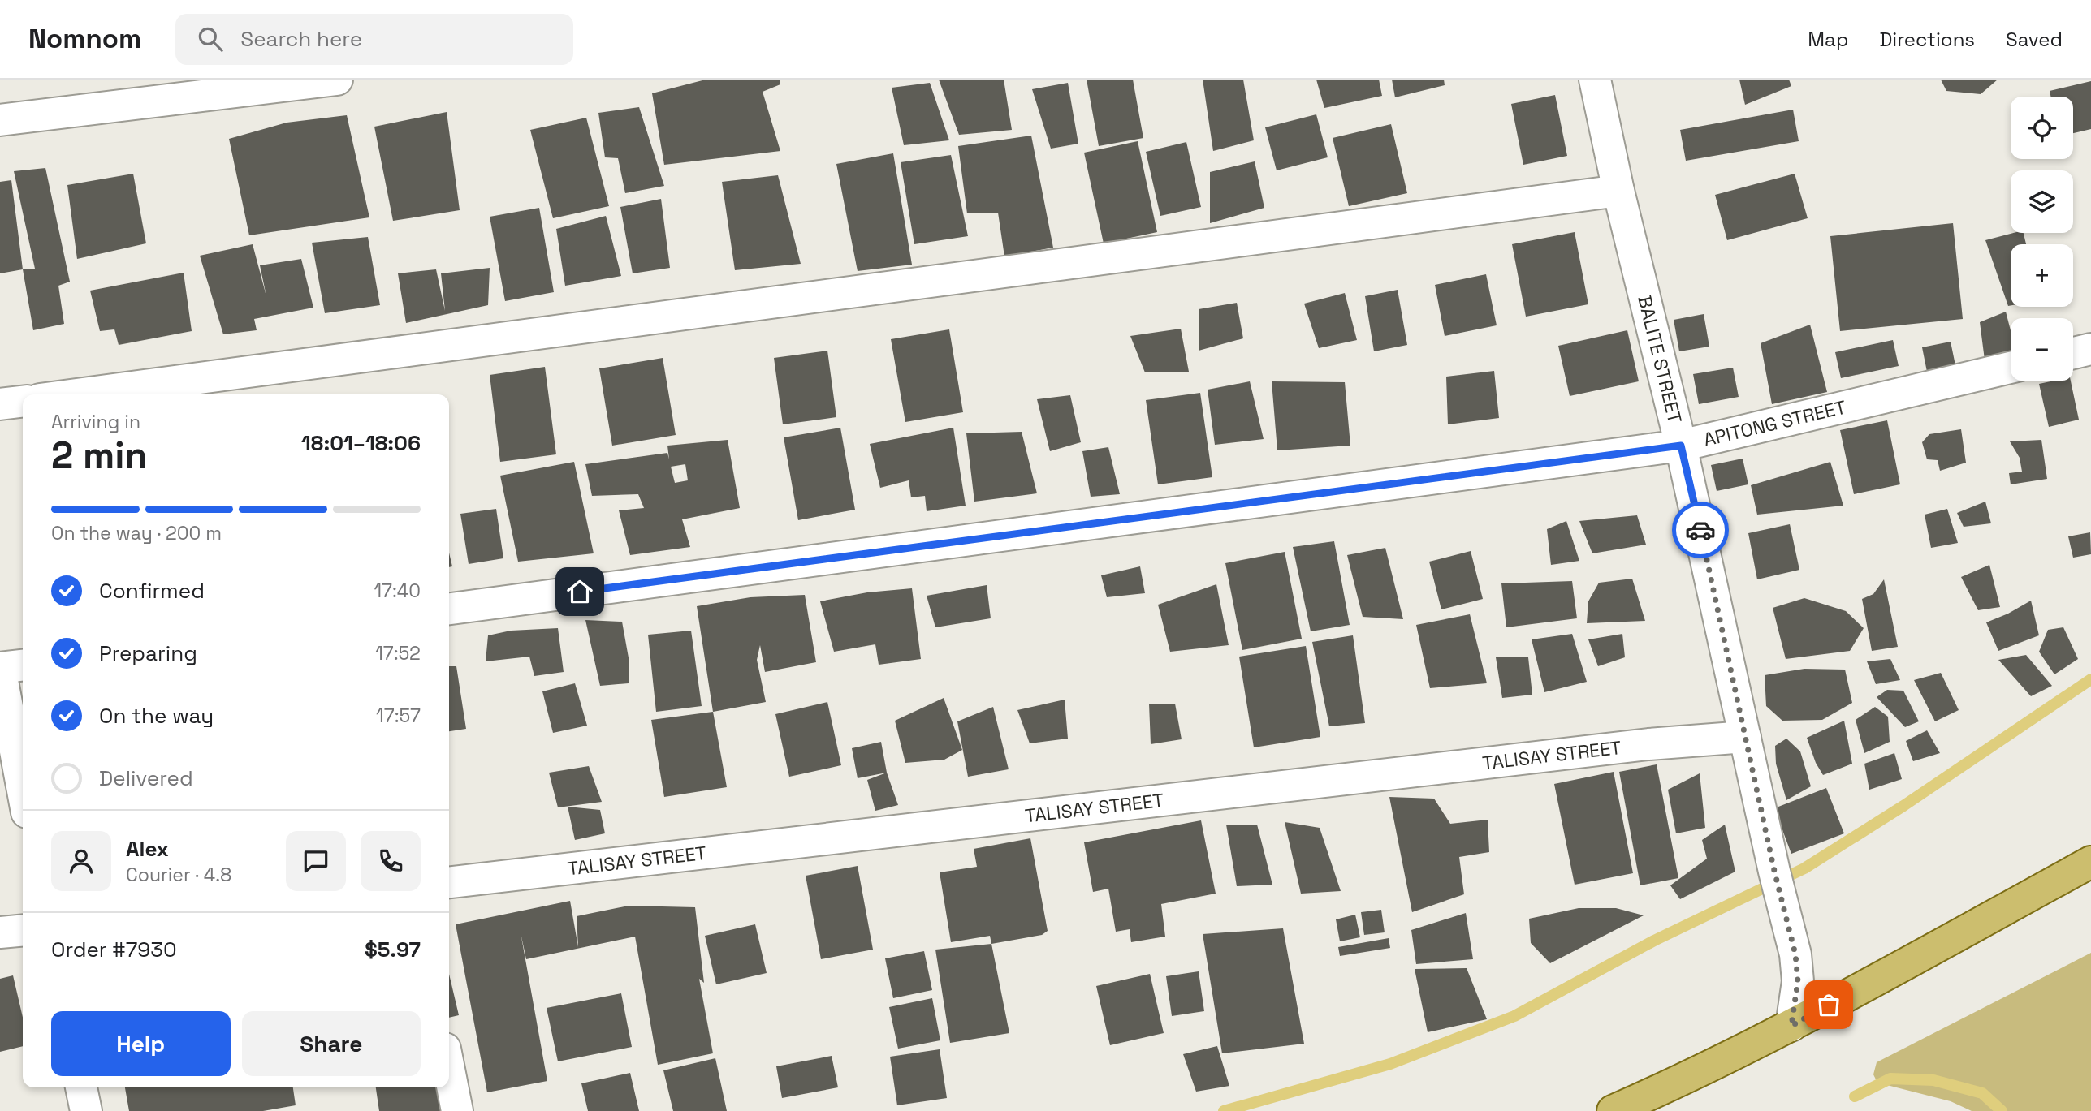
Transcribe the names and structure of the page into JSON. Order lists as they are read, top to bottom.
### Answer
{
  "streets": {
    "street": ["BALITE STREET", "APITONG STREET", "TALISAY STREET"]
  },
  "crossings": [
    ["BALITE STREET", "APITONG STREET"],
    ["BALITE STREET", "TALISAY STREET"]
  ],
  "page": {
    "header": "Nomnom",
    "search": "Search here",
    "nav": ["Map", "Directions", "Saved"],
    "map_buttons": ["+", "−"],
    "heading": ["2 min", "Arriving in", "18:01–18:06"],
    "panel": [
      "Alex",
      "Courier · 4.8",
      "Order #7930",
      "$5.97"
    ],
    "bar": "On the way · 200 m",
    "list": [
      ["Confirmed", "17:40"],
      ["Preparing", "17:52"],
      ["On the way", "17:57"],
      "Delivered"
    ],
    "buttons": ["Help", "Share"]
  }
}
